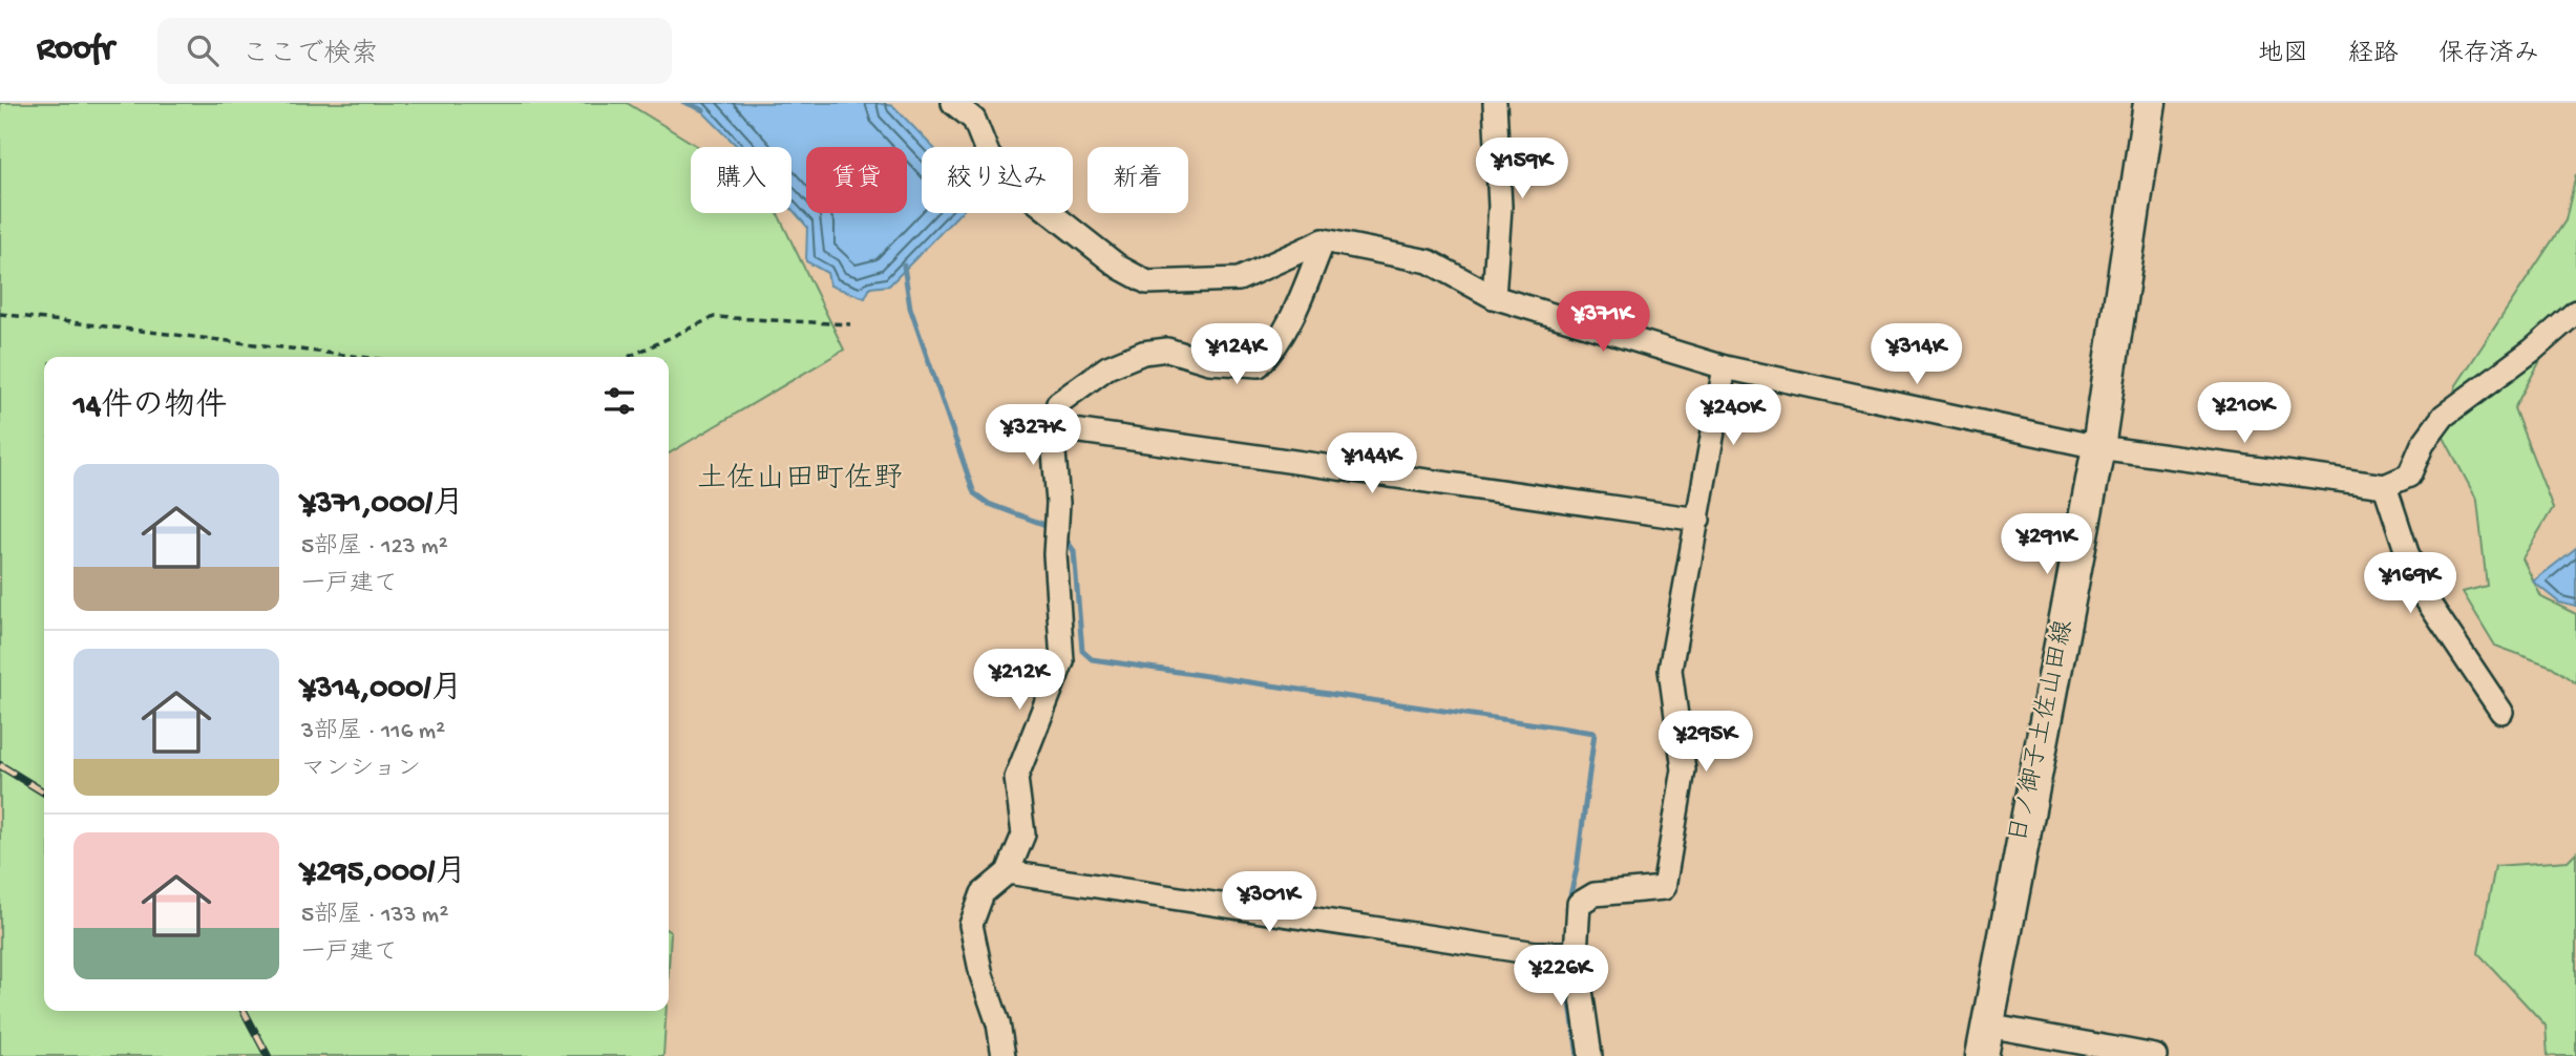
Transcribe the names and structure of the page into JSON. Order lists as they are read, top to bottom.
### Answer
{
  "streets": {
    "main road": ["日ノ御子土佐山田線"]
  },
  "districts": ["土佐山田町佐野"],
  "page": {
    "header": "Roofr",
    "search": "ここで検索",
    "nav": ["地図", "経路", "保存済み"],
    "price": [
      "¥159K",
      "¥371K",
      "¥124K",
      "¥314K",
      "¥210K",
      "¥240K",
      "¥327K",
      "¥144K",
      "¥291K",
      "¥169K",
      "¥212K",
      "¥295K",
      "¥301K",
      "¥226K"
    ],
    "chip": [
      "購入",
      "賃貸",
      "絞り込み",
      "新着"
    ],
    "heading": "14件の物件",
    "list": [
      {
        "name": "¥371,000/月",
        "note": "5部屋 · 123 m² · 一戸建て"
      },
      {
        "name": "¥314,000/月",
        "note": "3部屋 · 116 m² · マンション"
      },
      {
        "name": "¥295,000/月",
        "note": "5部屋 · 133 m² · 一戸建て"
      }
    ]
  }
}
